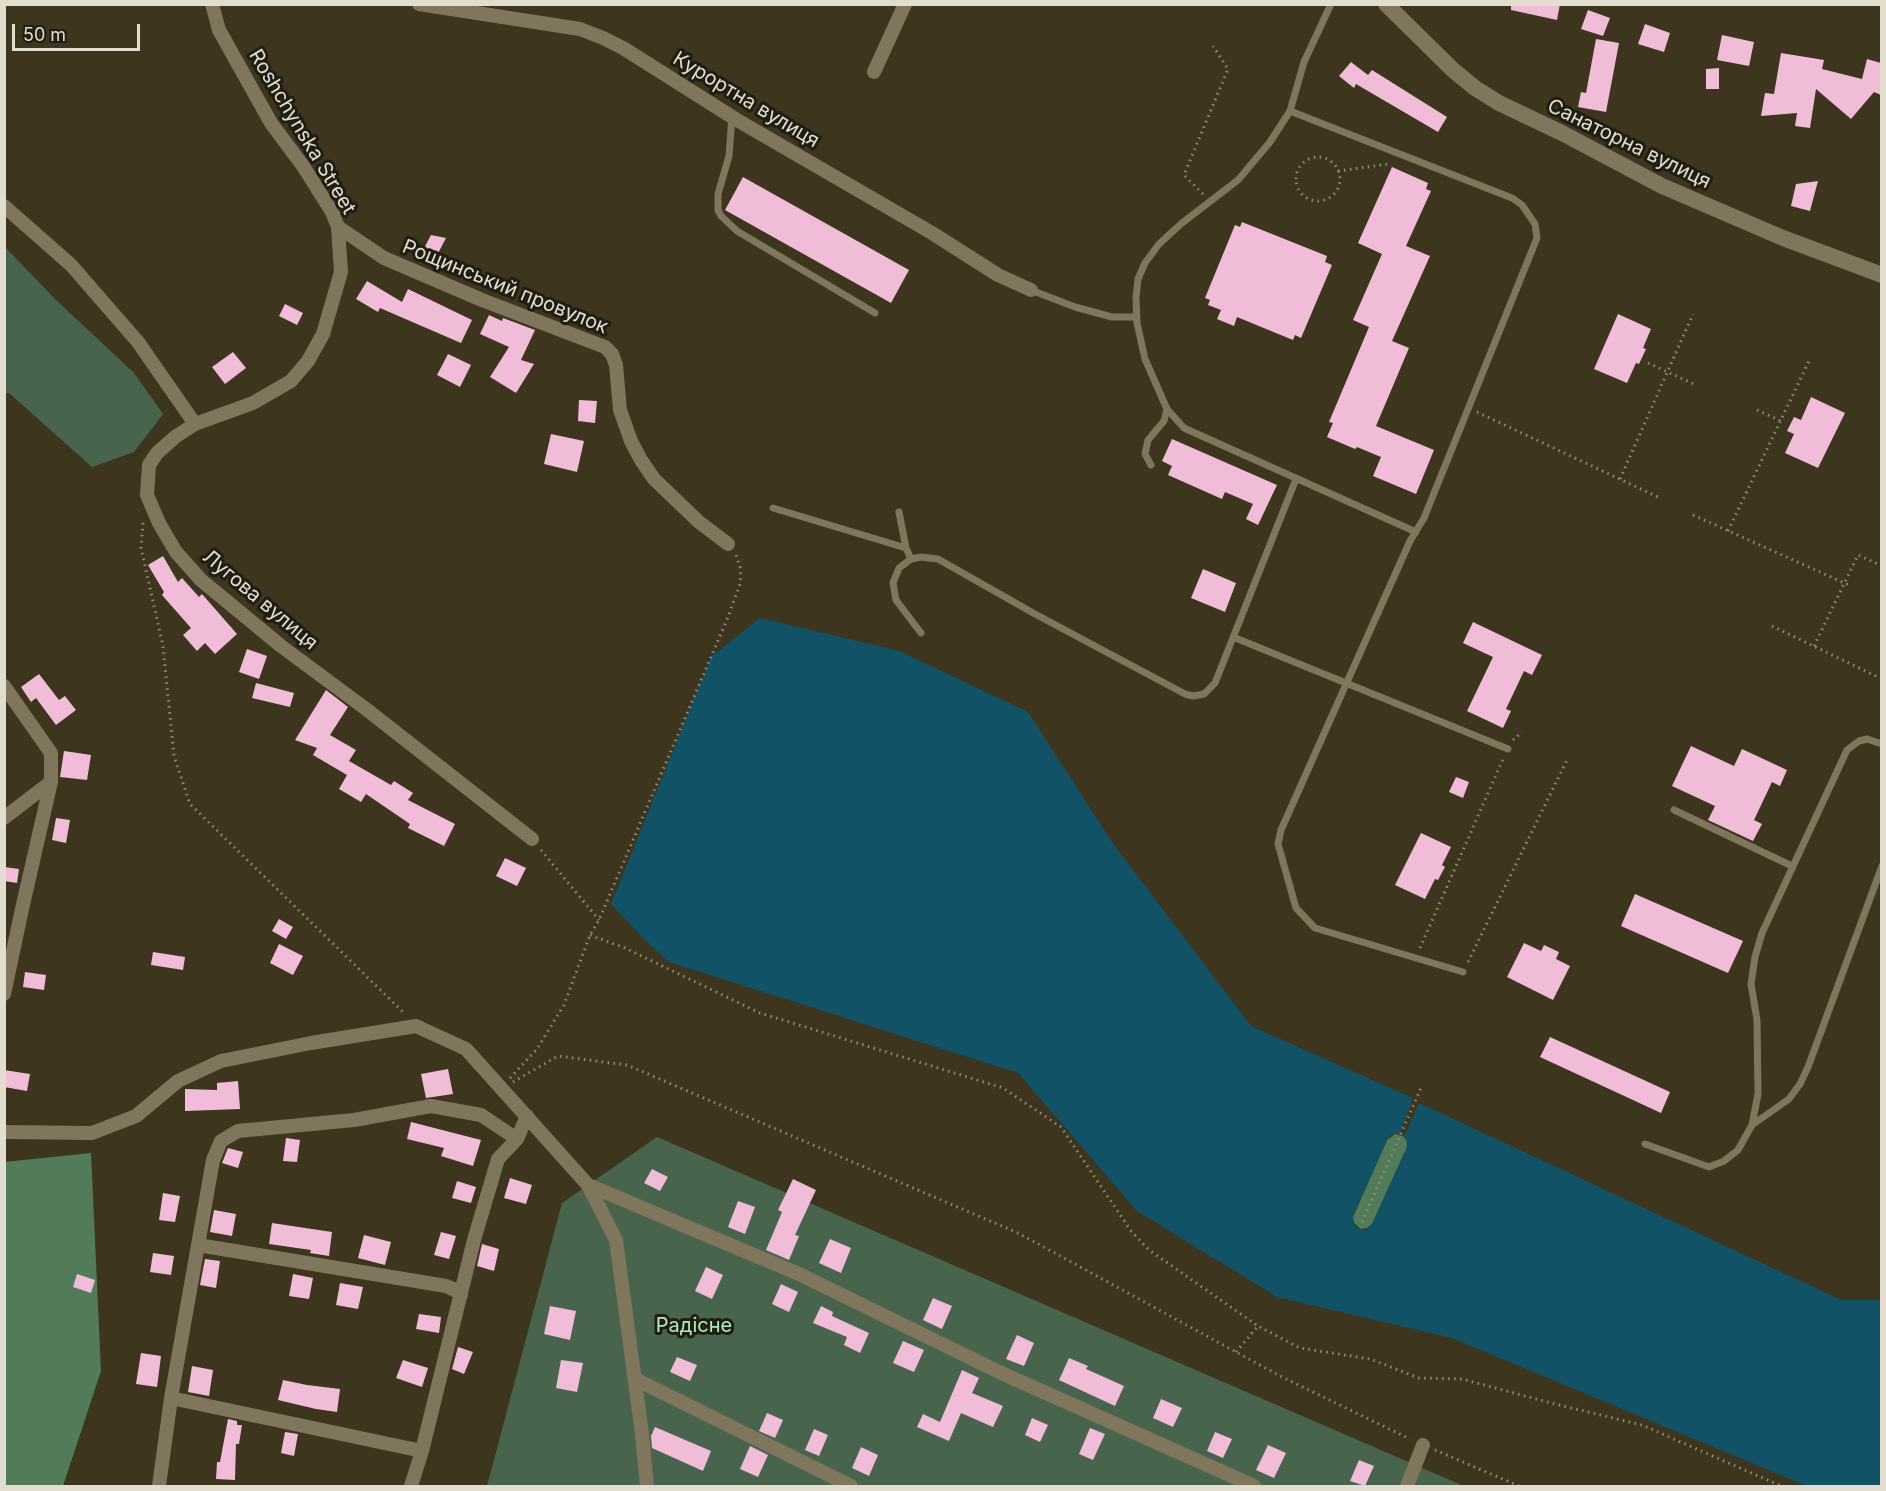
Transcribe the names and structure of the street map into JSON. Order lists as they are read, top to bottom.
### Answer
{
  "streets": {
    "street": [
      "Курортна вулиця",
      "Roshchynska Street",
      "Санаторна вулиця",
      "Рощинський провулок",
      "Лугова вулиця"
    ]
  },
  "crossings": [
    ["Roshchynska Street", "Рощинський провулок"],
    ["Roshchynska Street", "Лугова вулиця"]
  ],
  "parks": ["Радісне"],
  "scale_bar": "50 m"
}
